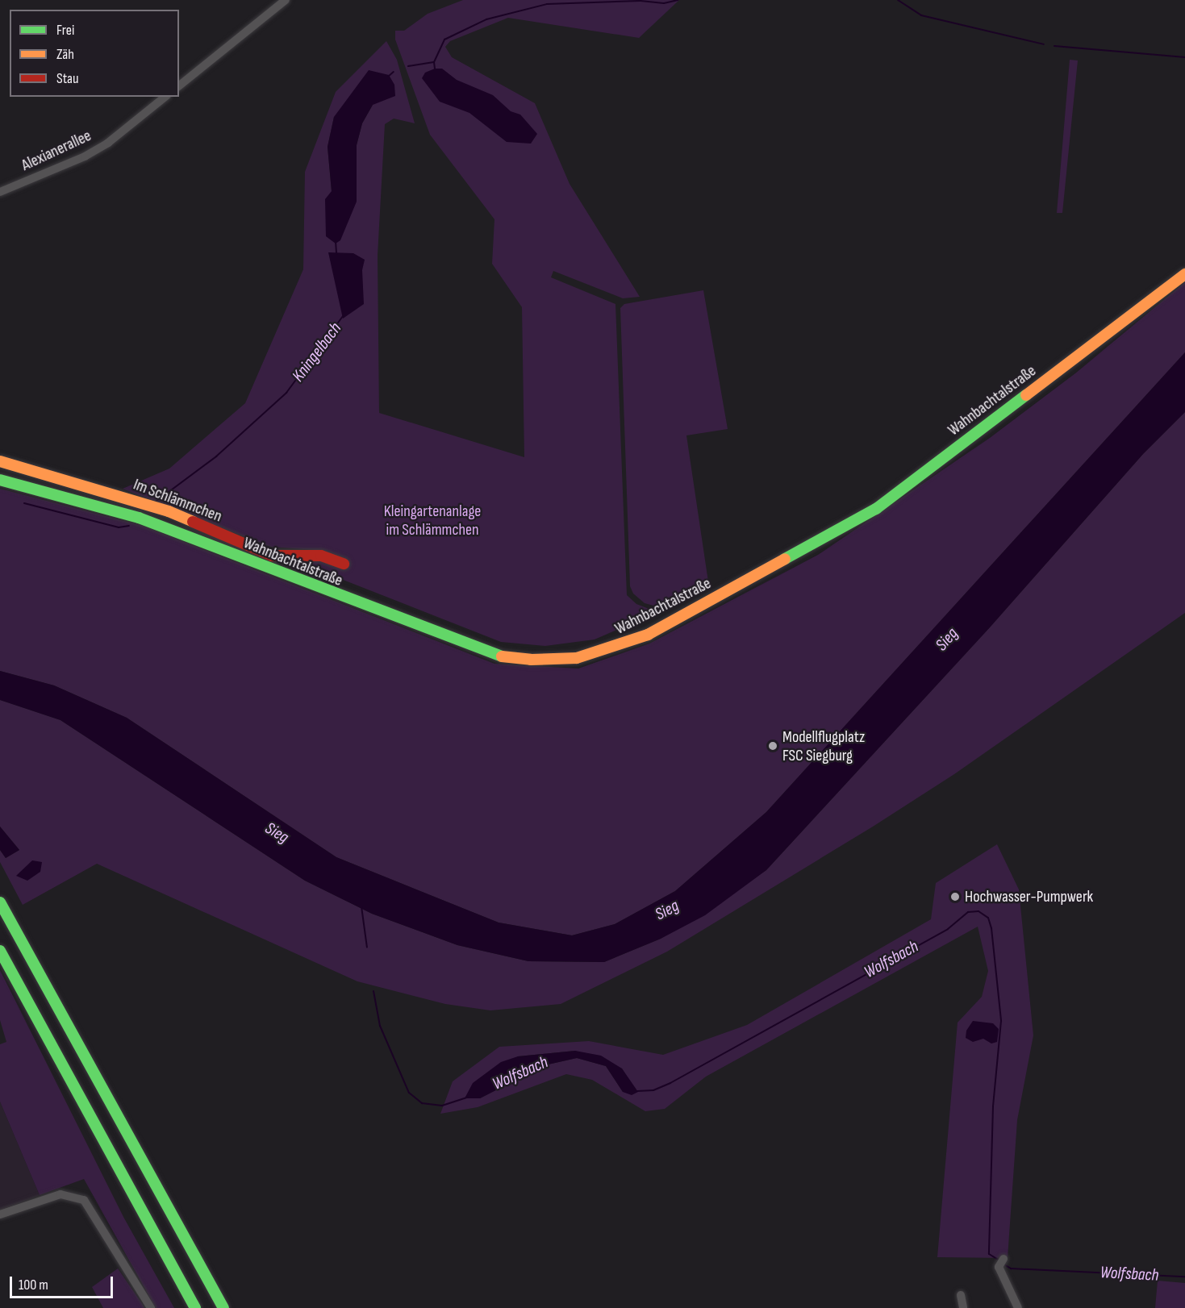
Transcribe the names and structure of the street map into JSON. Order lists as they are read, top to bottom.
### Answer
{
  "streets": {
    "main road": ["Wahnbachtalstraße", "Im Schlämmchen"],
    "street": ["Alexianerallee"]
  },
  "water": ["Kningelbach", "Sieg", "Wolfsbach"],
  "parks": ["Kleingartenanlage im Schlämmchen"],
  "places": ["Modellflugplatz FSC Siegburg", "Hochwasser-Pumpwerk"],
  "legend": ["Frei", "Zäh", "Stau"],
  "scale_bar": "100 m"
}
